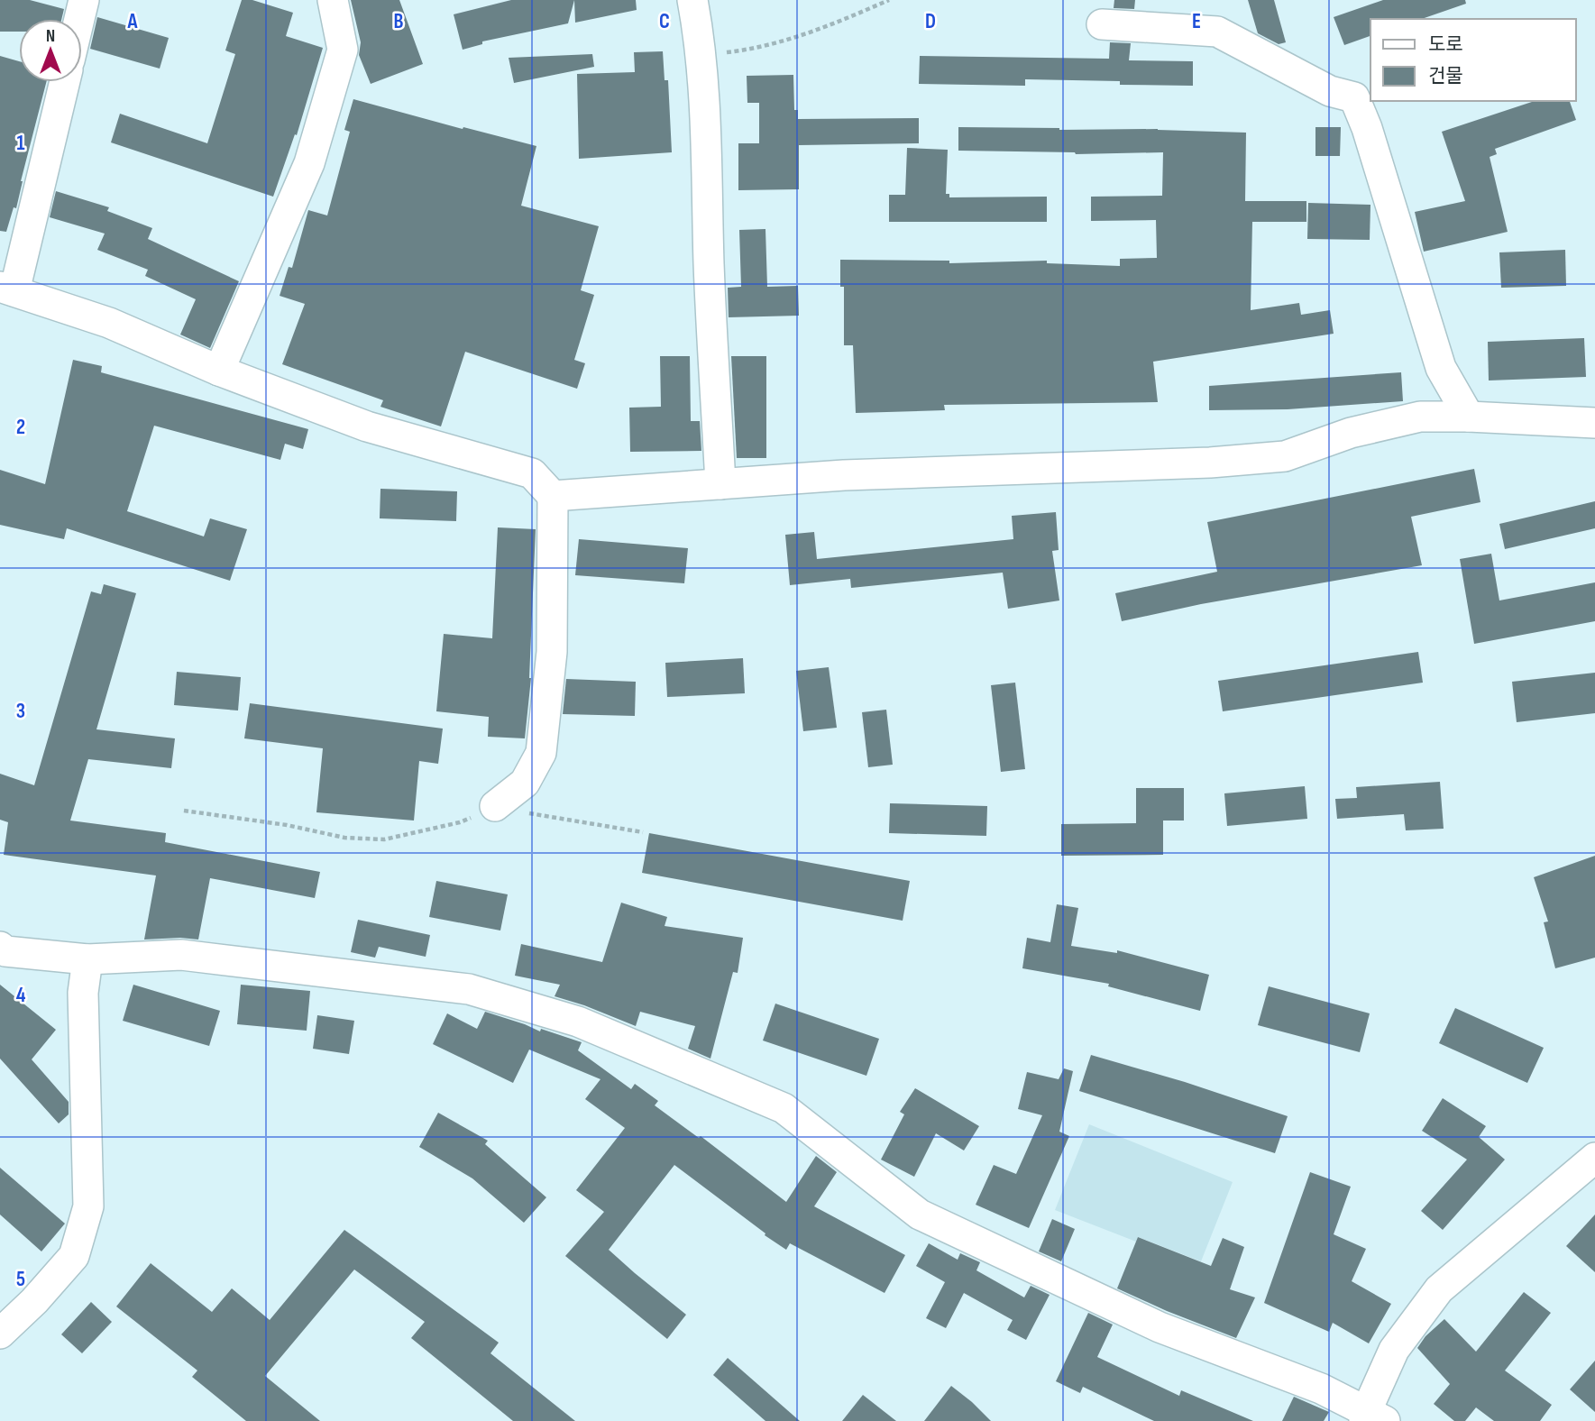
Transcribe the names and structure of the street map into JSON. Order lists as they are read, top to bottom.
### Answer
{
  "legend": ["도로", "건물"],
  "north": "top",
  "grid": {
    "columns": [
      "A",
      "B",
      "C",
      "D",
      "E"
    ],
    "rows": [
      "1",
      "2",
      "3",
      "4",
      "5"
    ]
  }
}
